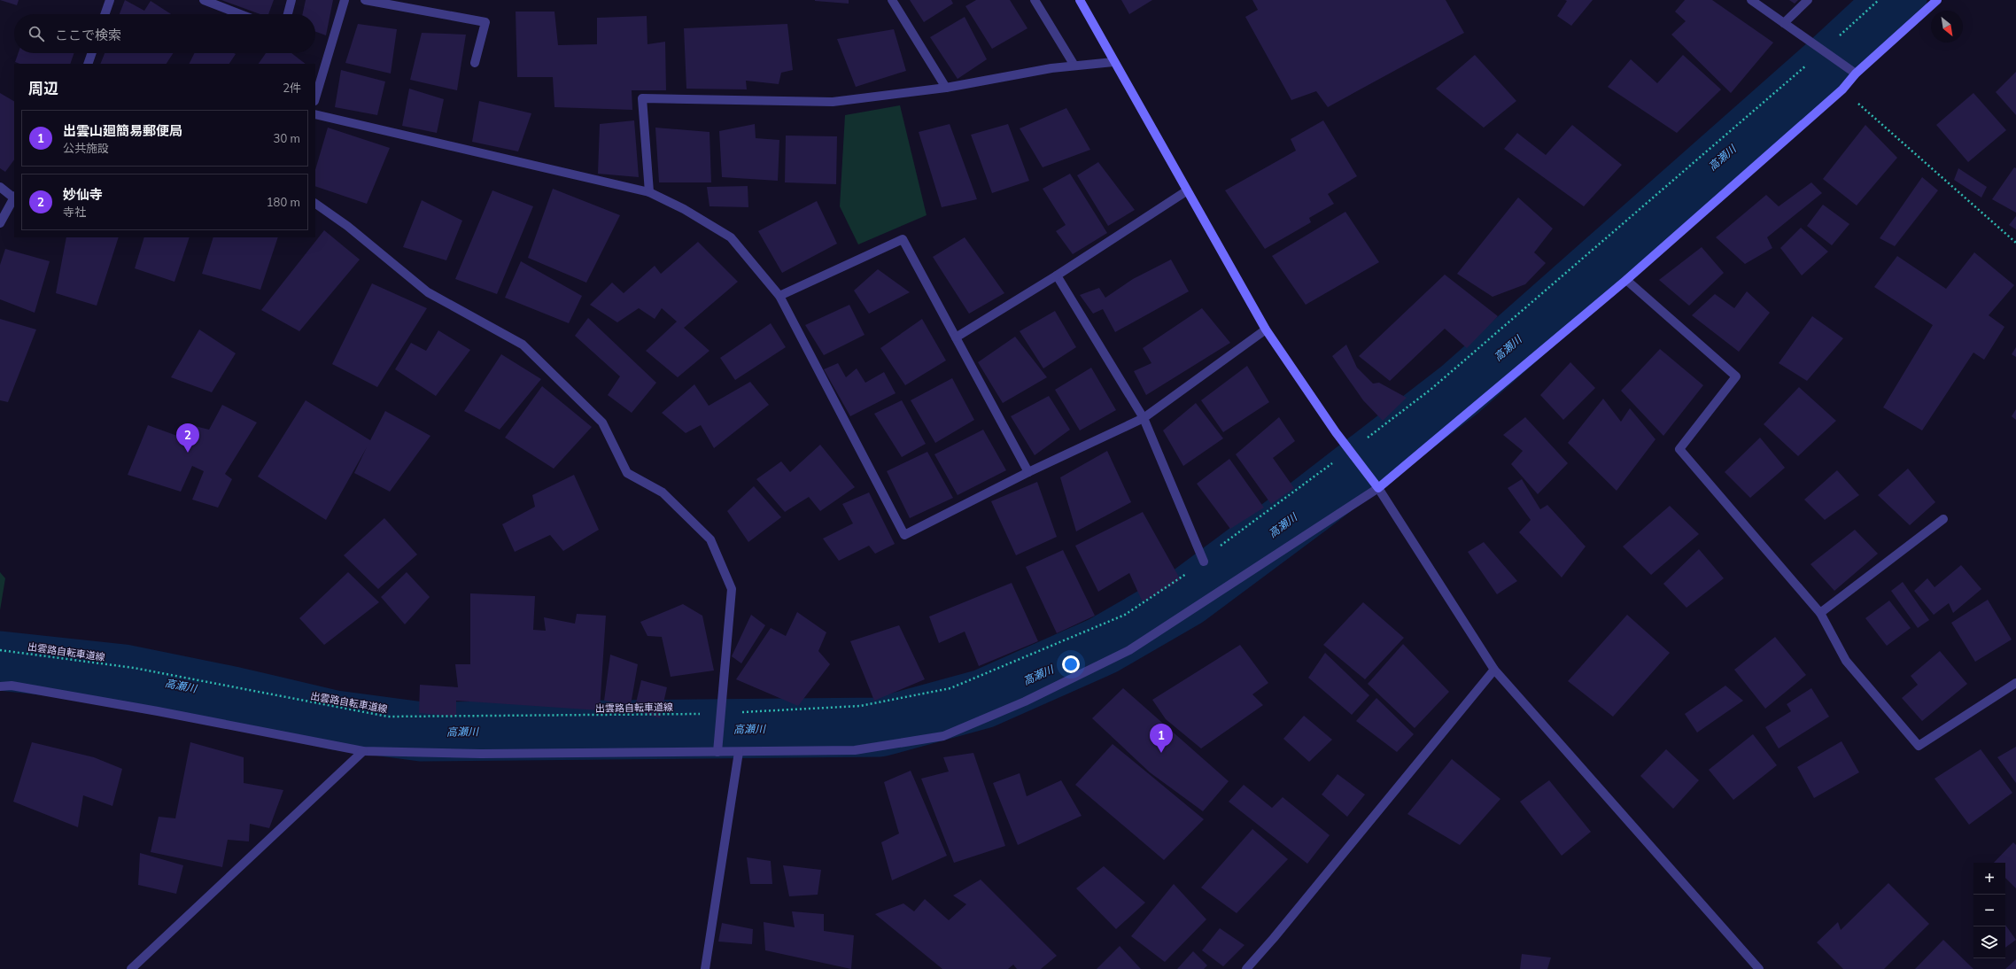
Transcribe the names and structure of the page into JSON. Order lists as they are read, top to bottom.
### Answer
{
  "streets": {
    "path": ["出雲路自転車道線"]
  },
  "water": ["高瀬川"],
  "north": "bottom right",
  "page": {
    "search": "ここで検索",
    "heading": ["周辺", "2件"],
    "list": [
      {
        "mark": "1",
        "name": "出雲山廻簡易郵便局",
        "note": "公共施設",
        "value": "30 m"
      },
      {
        "mark": "2",
        "name": "妙仙寺",
        "note": "寺社",
        "value": "180 m"
      }
    ],
    "pins": ["2", "1"],
    "map_buttons": ["+", "−"]
  }
}
